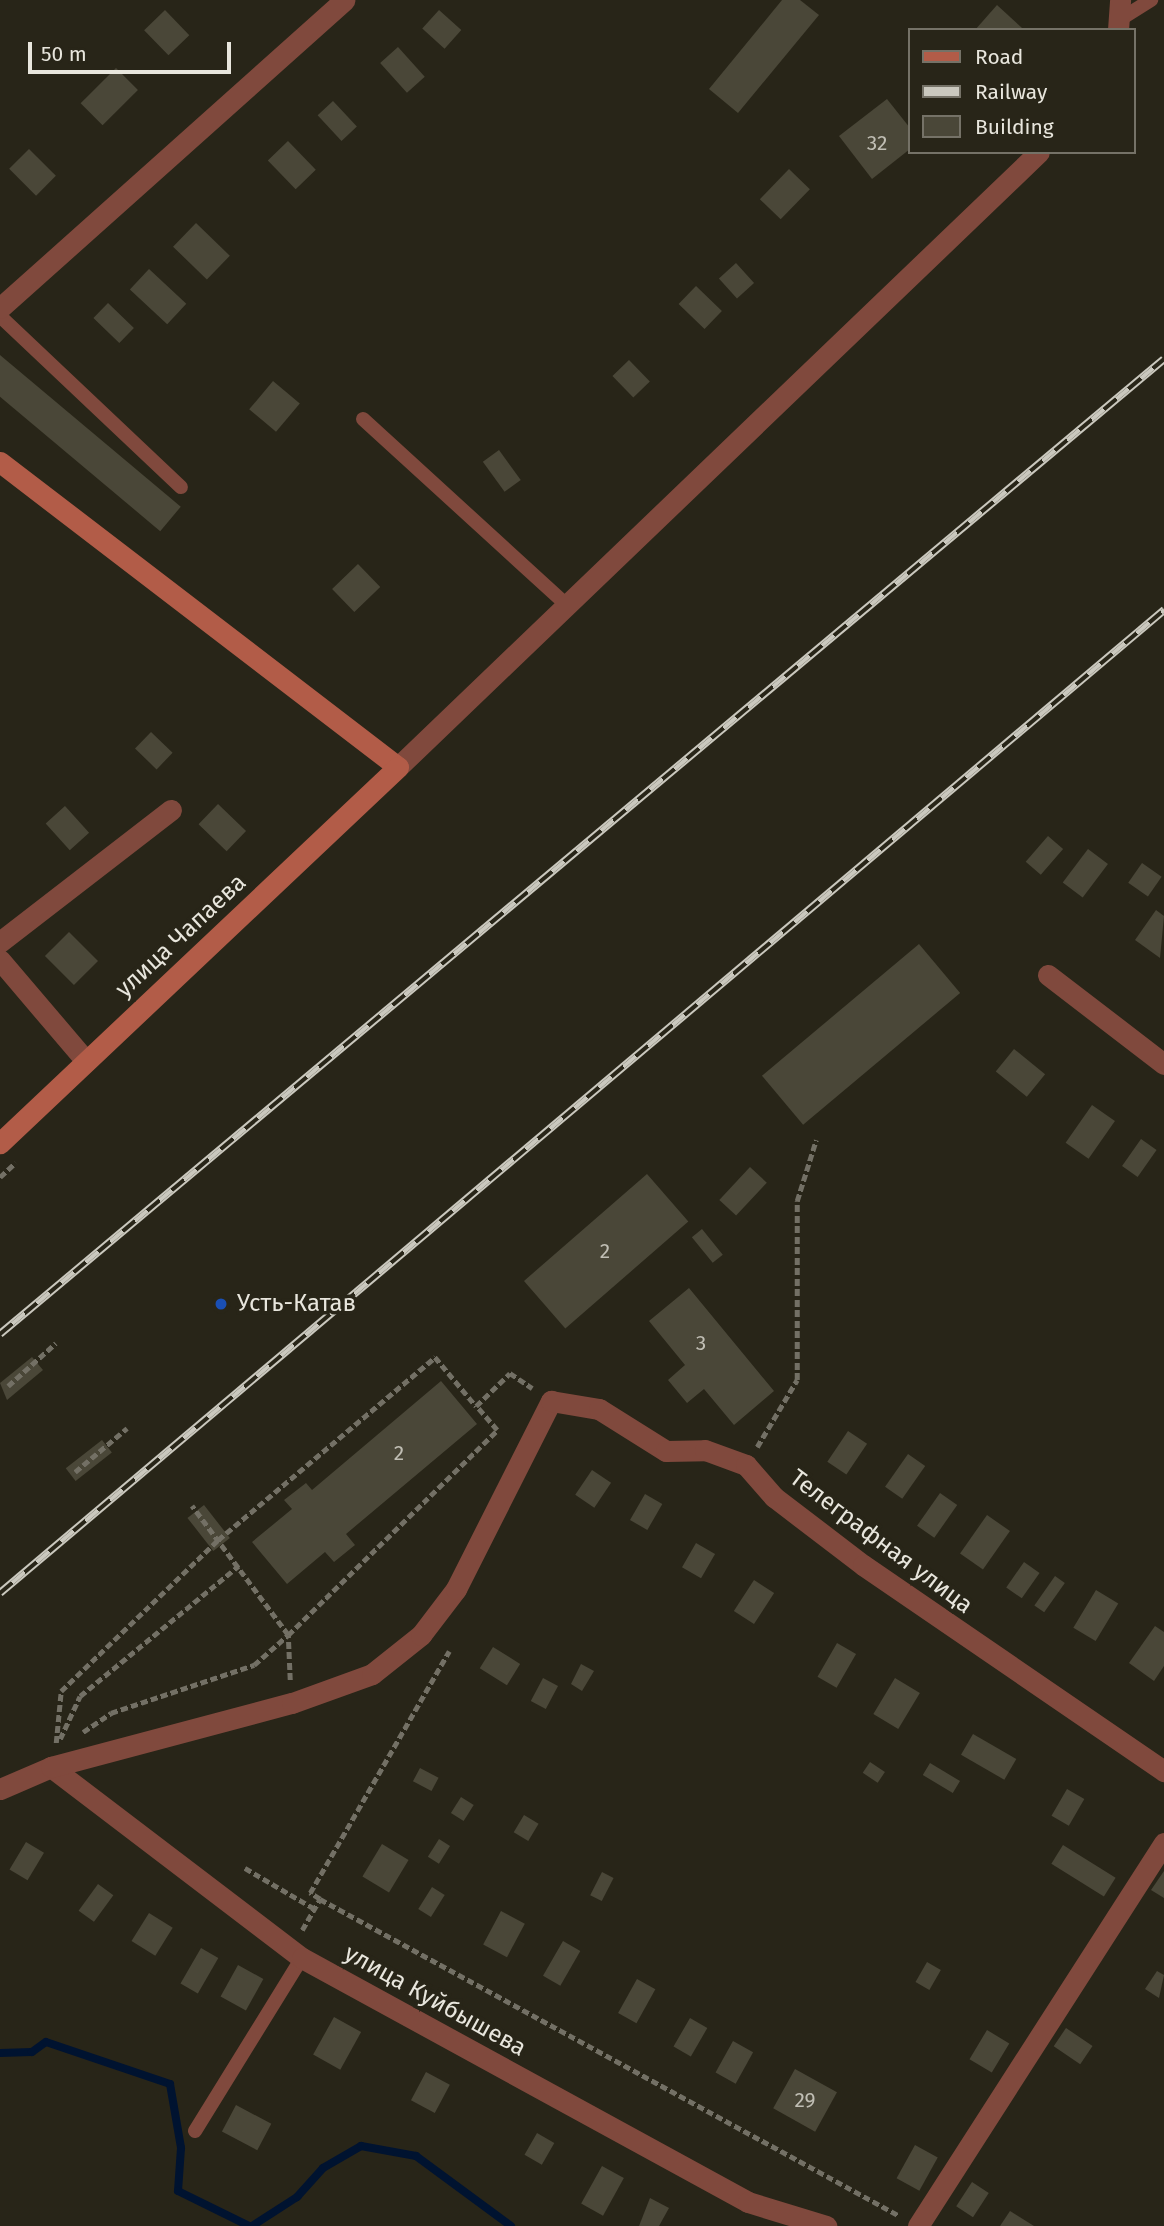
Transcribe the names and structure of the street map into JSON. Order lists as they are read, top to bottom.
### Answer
{
  "streets": {
    "main road": ["улица Чапаева"],
    "street": ["Телеграфная улица", "улица Куйбышева"]
  },
  "places": ["Усть-Катав"],
  "house_numbers": [
    "32",
    "2",
    "3",
    "2",
    "29"
  ],
  "legend": ["Road", "Railway", "Building"],
  "scale_bar": "50 m"
}
